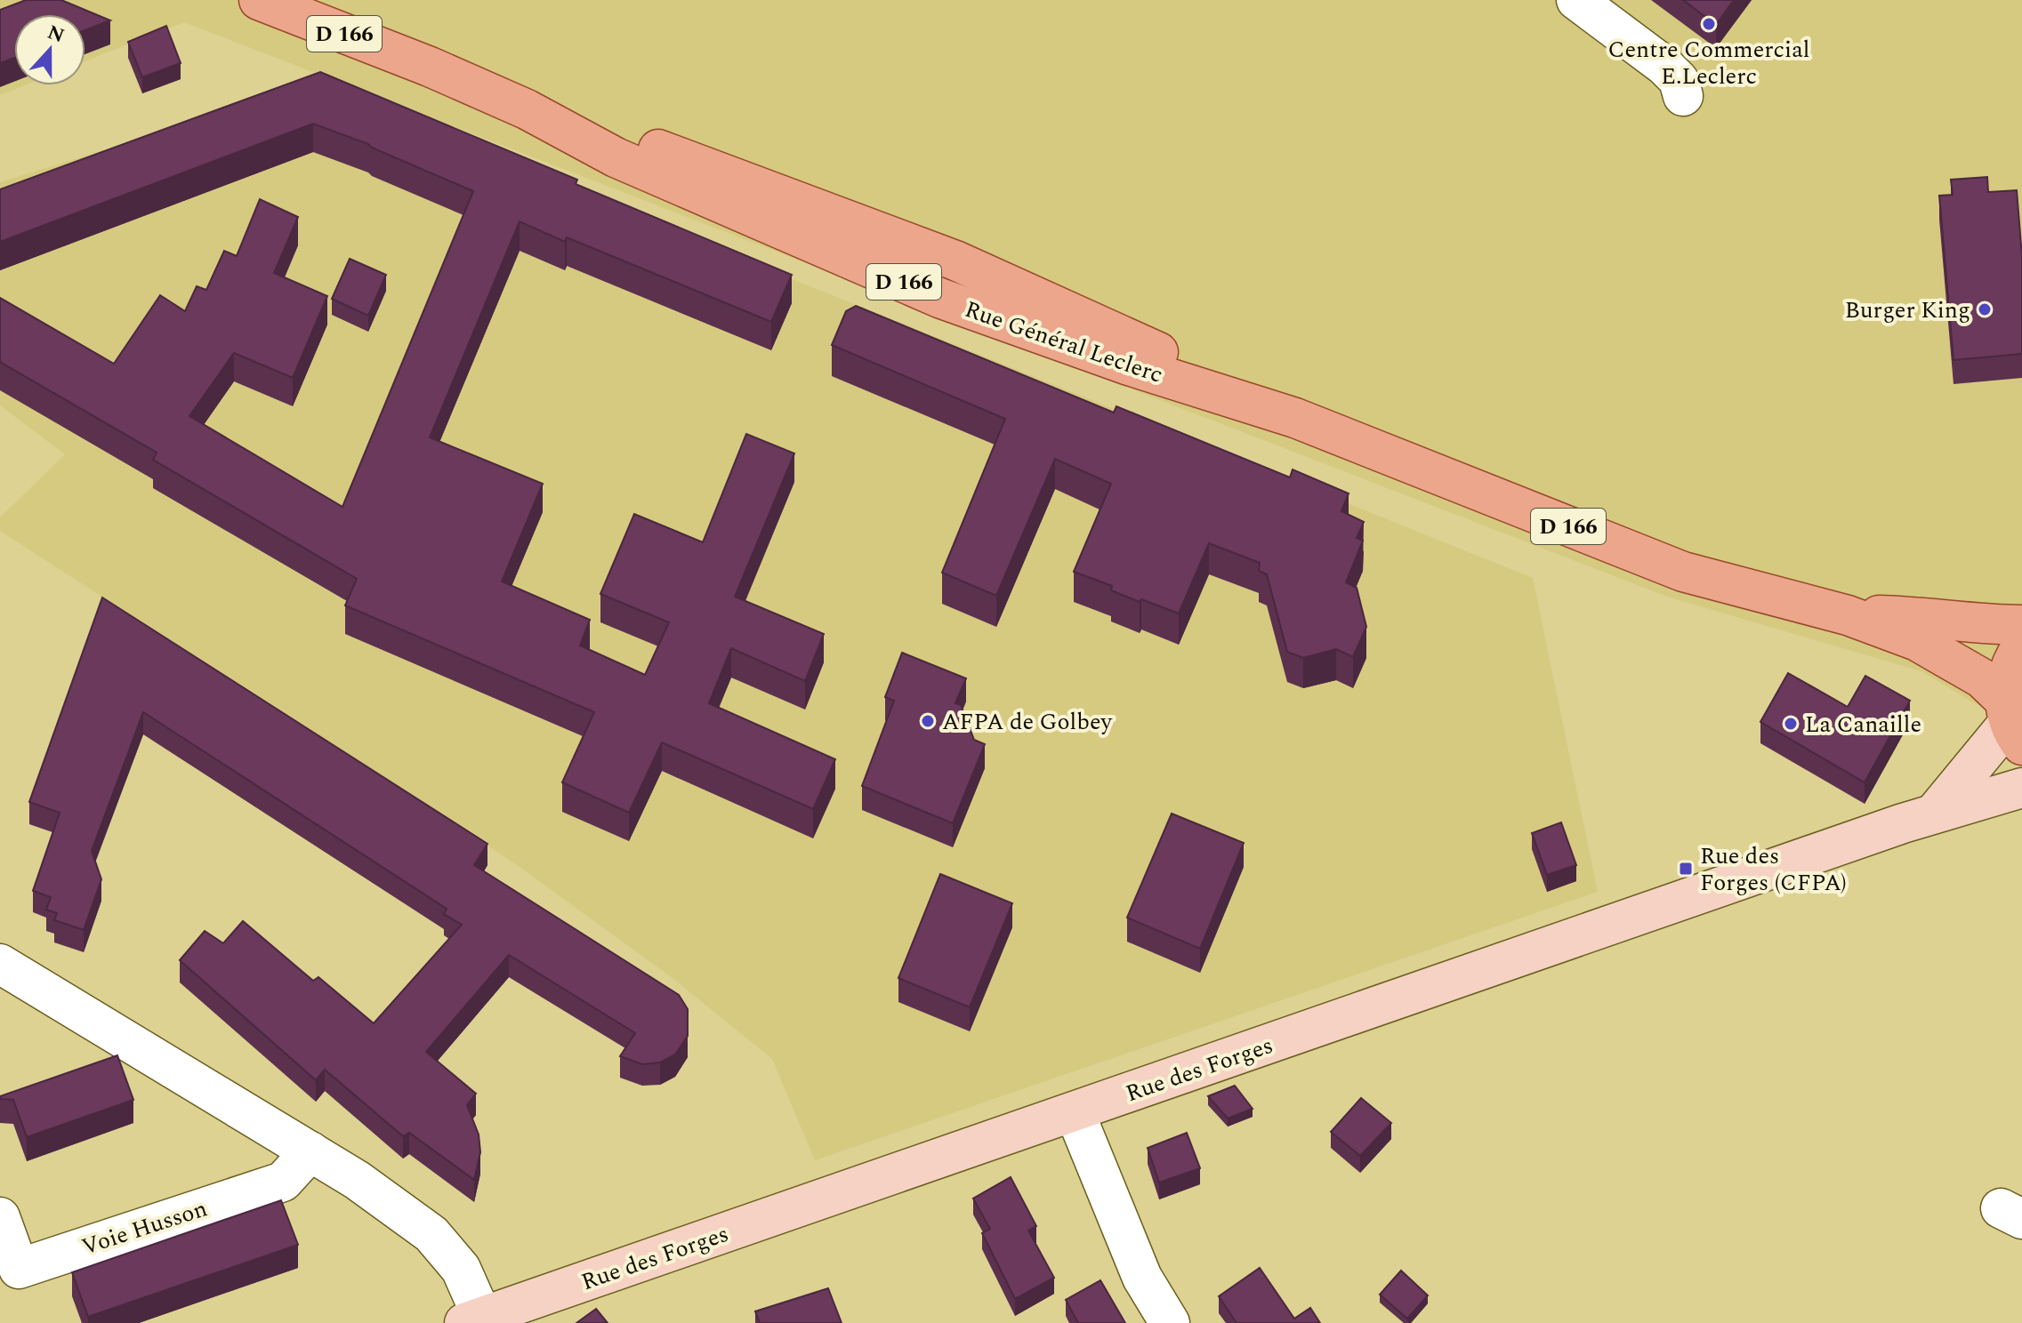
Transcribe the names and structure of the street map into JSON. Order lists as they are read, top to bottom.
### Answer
{
  "streets": {
    "main road": ["D 166", "Rue Général Leclerc", "Rue des Forges"],
    "street": ["Voie Husson"]
  },
  "places": {
    "other": [
      "Centre Commercial E.Leclerc",
      "Burger King",
      "AFPA de Golbey",
      "La Canaille"
    ],
    "transit": ["Rue des Forges (CFPA)"]
  },
  "north": "top"
}
